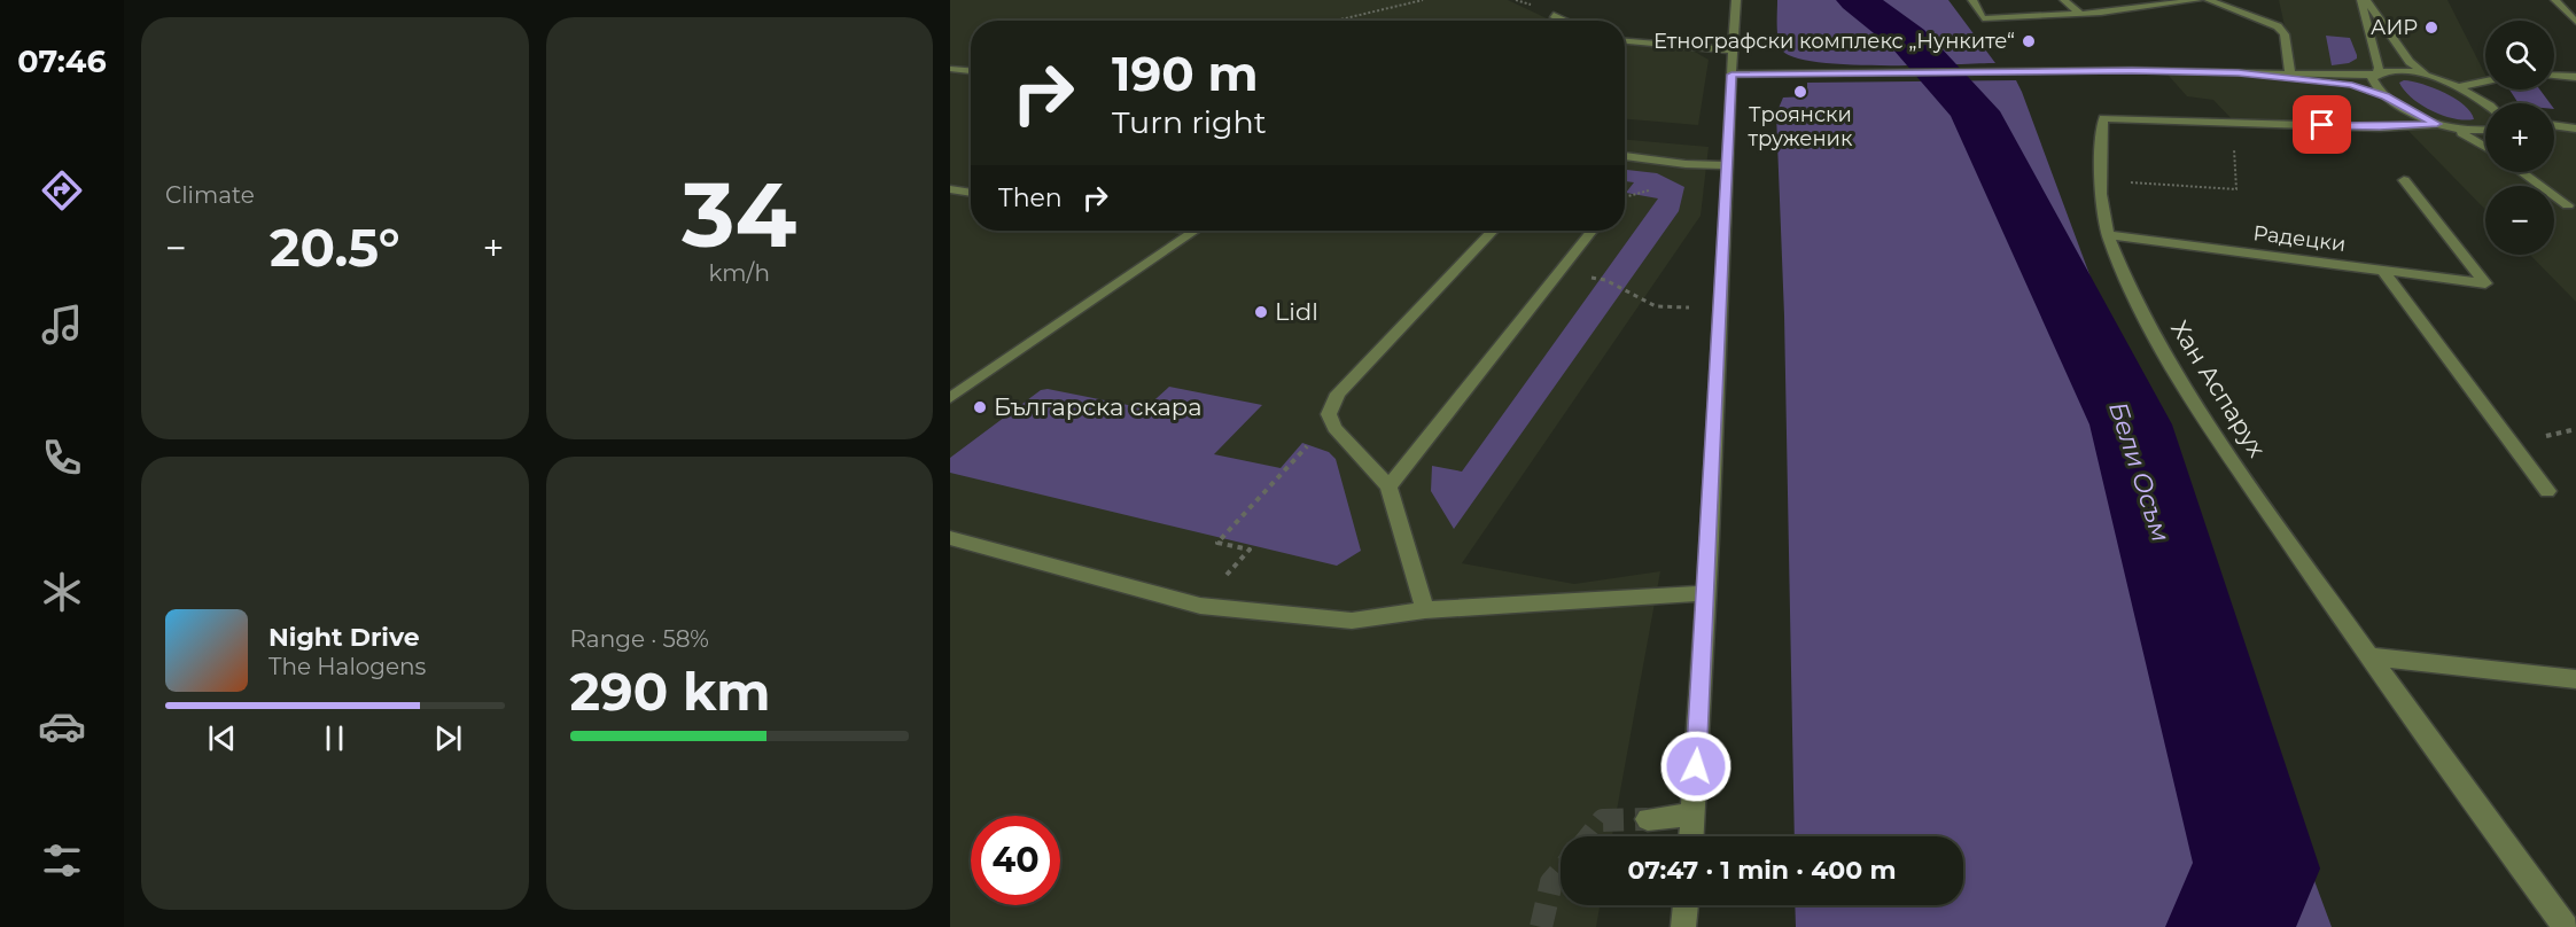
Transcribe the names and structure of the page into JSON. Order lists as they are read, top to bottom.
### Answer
{
  "streets": {
    "street": ["Радецки", "Хан Аспарух"]
  },
  "crossings": [
    ["Радецки", "Хан Аспарух"]
  ],
  "water": ["Бели Осъм"],
  "places": [
    "АИР",
    "Етнографски комплекс „Нунките“",
    "Троянски труженик",
    "Lidl",
    "Българска скара"
  ],
  "page": {
    "tabs": "07:46",
    "tile": [
      "Climate",
      ["34", "km/h"],
      ["Range · 58%", "290 km"]
    ],
    "map_buttons": ["+", "−"],
    "turn": ["190 m", "Turn right"],
    "then": "Then",
    "heat": ["−", "20.5°", "+"],
    "song": ["Night Drive", "The Halogens"],
    "limit": "40",
    "trip": "07:47 · 1 min · 400 m"
  }
}
